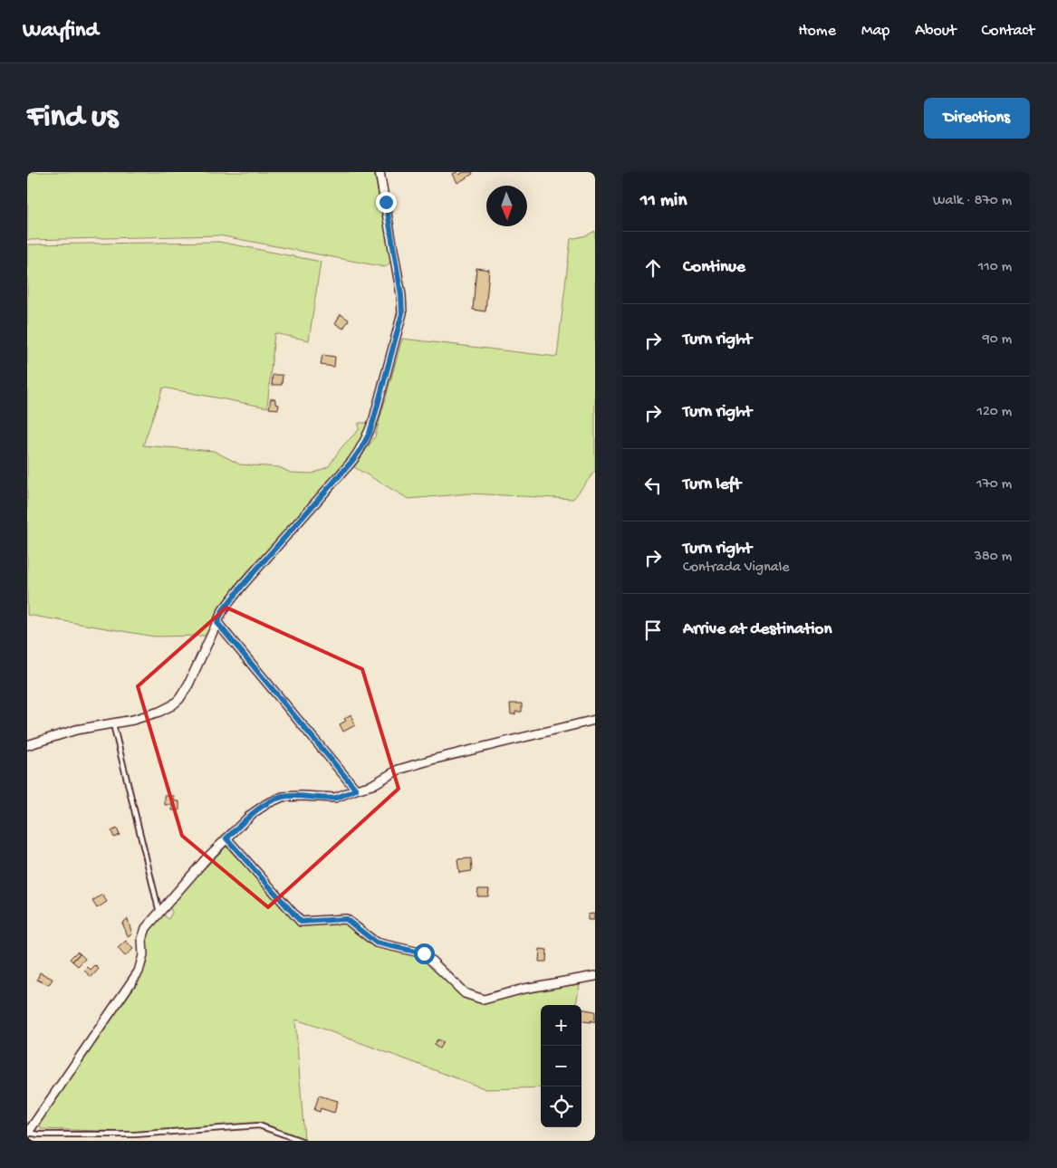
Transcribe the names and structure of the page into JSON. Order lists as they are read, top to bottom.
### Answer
{
  "north": "bottom",
  "page": {
    "header": "Wayfind",
    "nav": [
      "Home",
      "Map",
      "About",
      "Contact"
    ],
    "buttons": "Directions",
    "title": "Find us",
    "heading": ["11 min", "Walk · 870 m"],
    "list": [
      ["Continue", "110 m"],
      ["Turn right", "90 m"],
      ["Turn right", "120 m"],
      ["Turn left", "170 m"],
      ["Turn right", "Contrada Vignale", "380 m"],
      "Arrive at destination"
    ],
    "map_buttons": ["+", "−"]
  }
}
